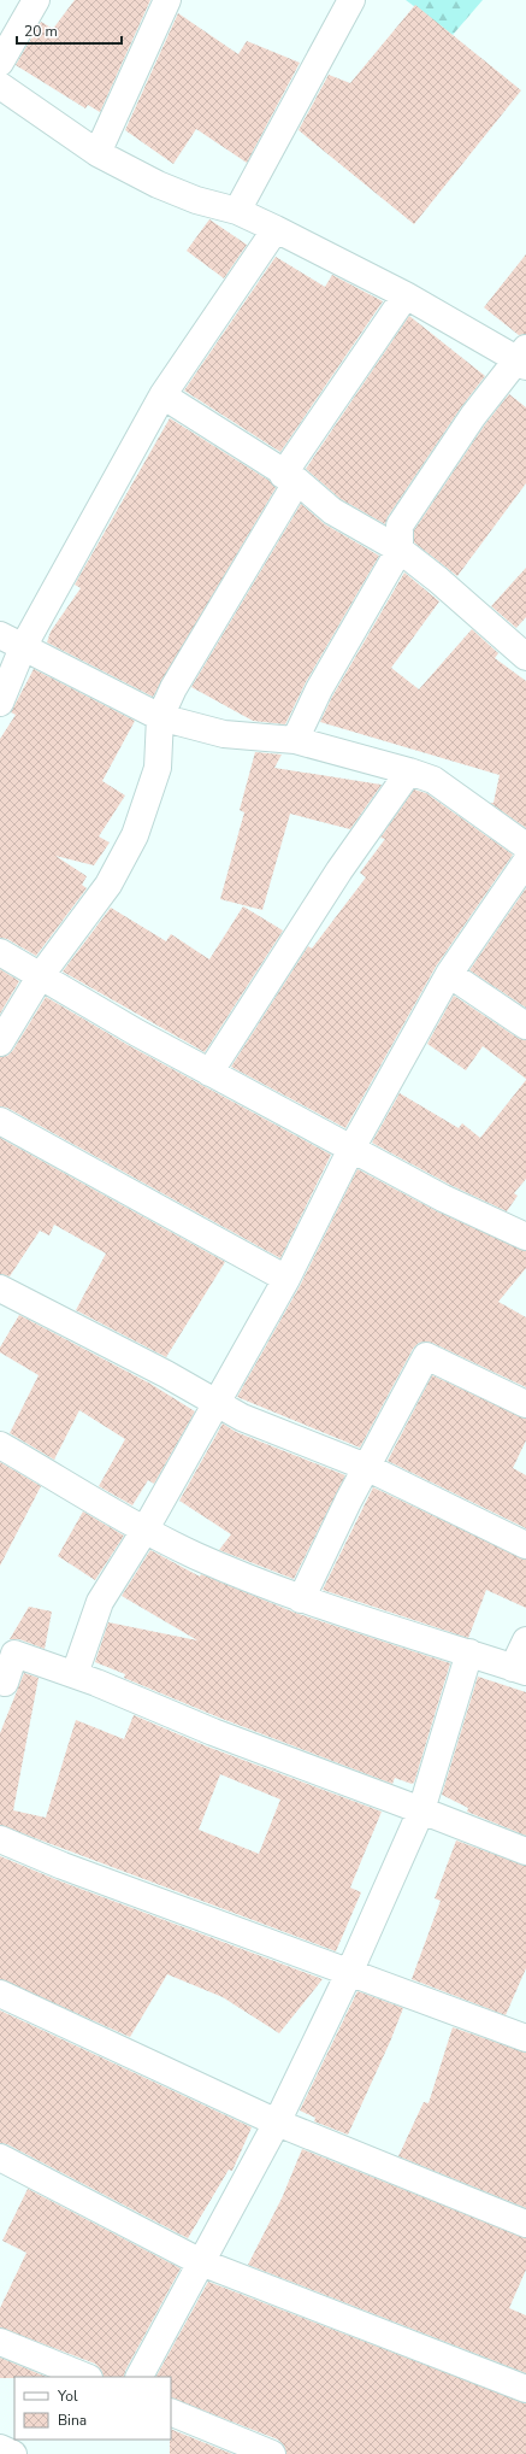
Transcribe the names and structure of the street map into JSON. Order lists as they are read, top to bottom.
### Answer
{
  "legend": ["Yol", "Bina"],
  "scale_bar": "20 m"
}
